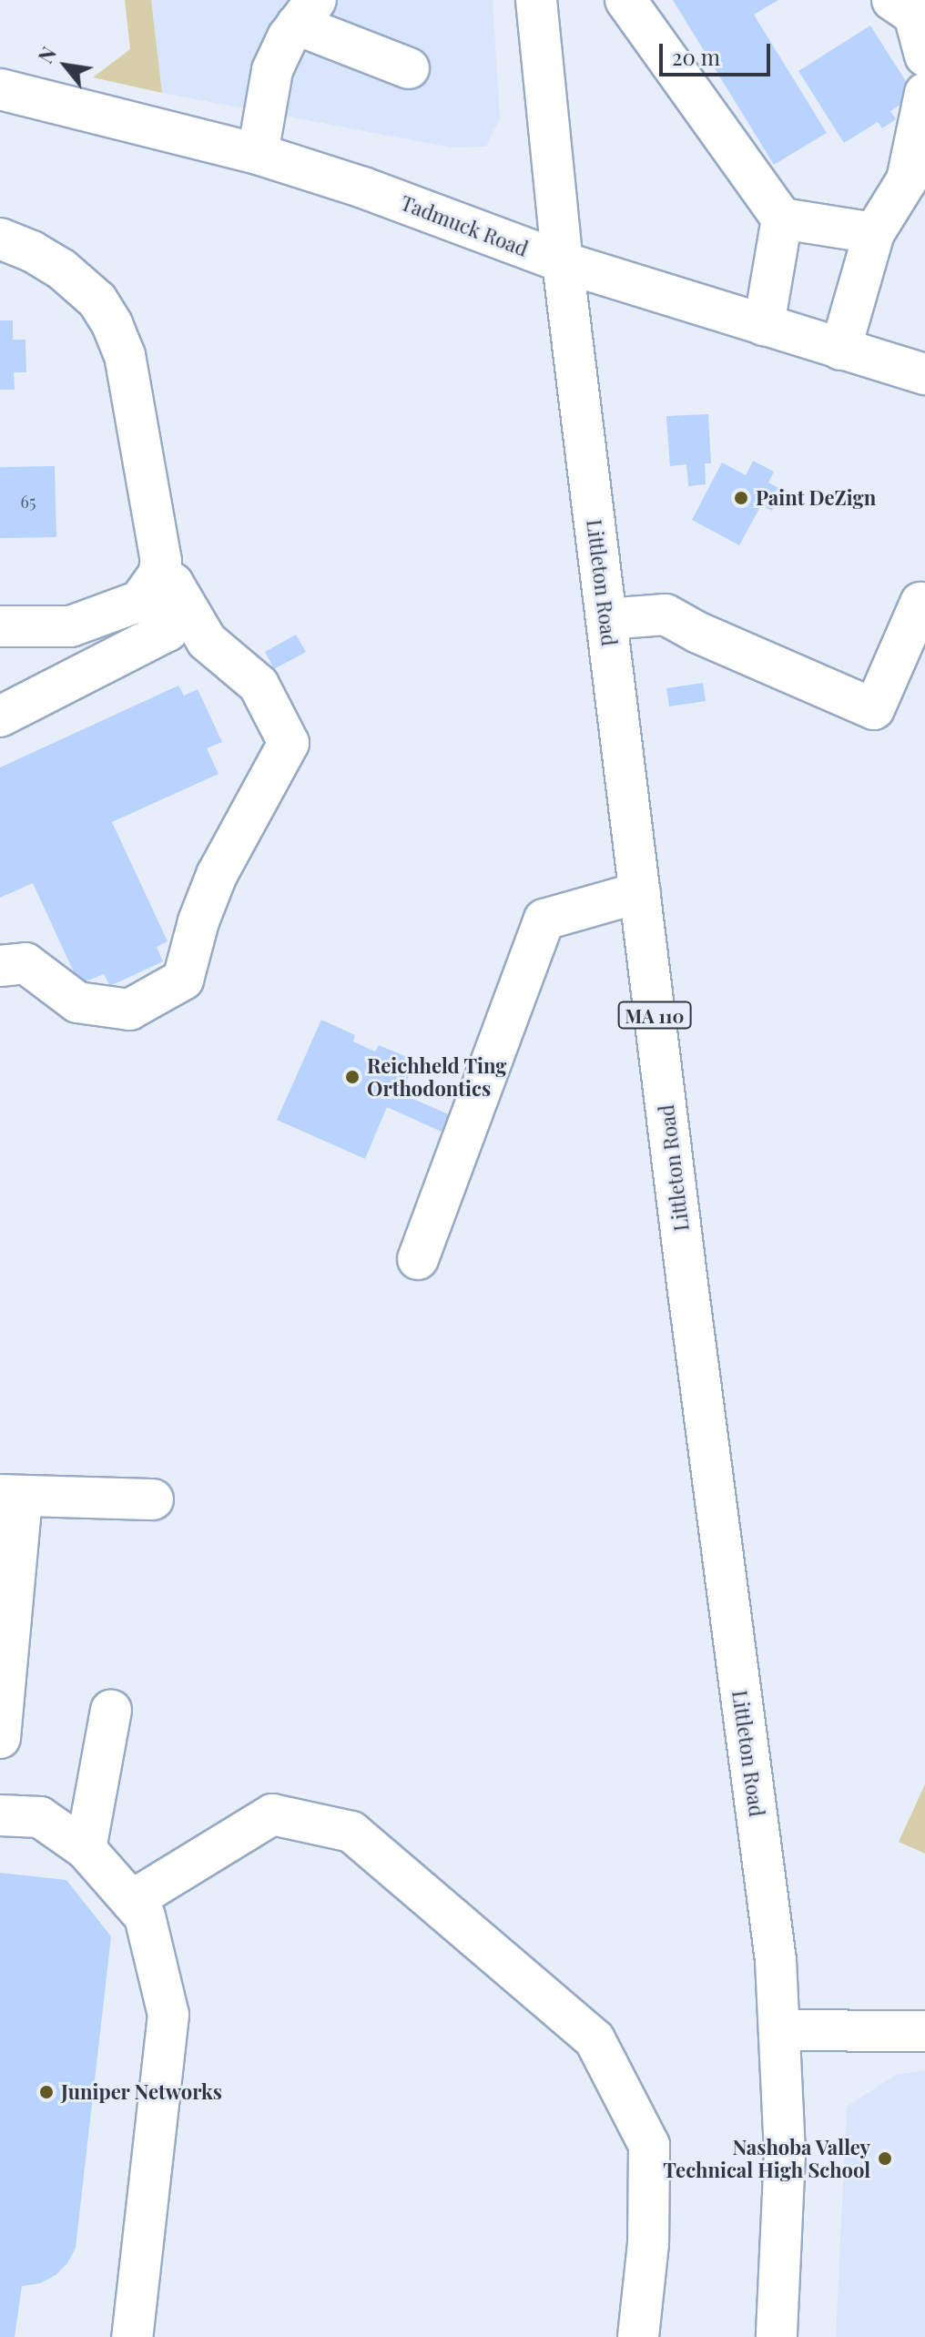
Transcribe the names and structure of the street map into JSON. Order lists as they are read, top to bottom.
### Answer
{
  "streets": {
    "main road": ["Tadmuck Road", "Littleton Road", "MA 110"]
  },
  "crossings": [
    ["Tadmuck Road", "Littleton Road"]
  ],
  "places": [
    "Paint DeZign",
    "Reichheld Ting Orthodontics",
    "Juniper Networks",
    "Nashoba Valley Technical High School"
  ],
  "house_numbers": ["65"],
  "scale_bar": "20 m",
  "north": "top left"
}
